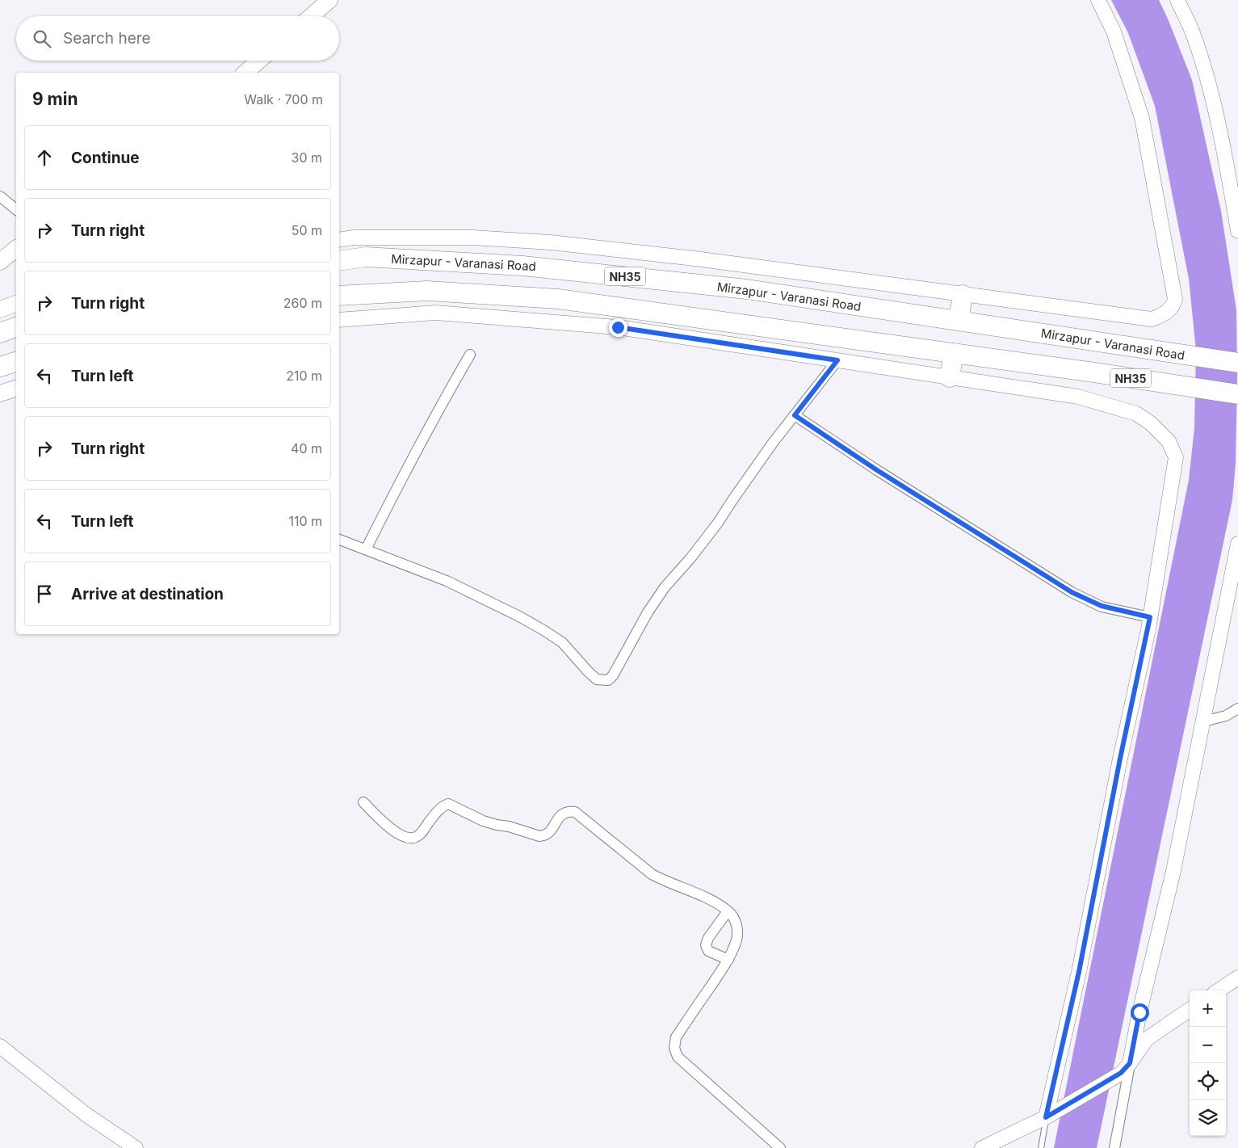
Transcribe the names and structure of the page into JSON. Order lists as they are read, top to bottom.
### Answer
{
  "streets": {
    "highway": ["Mirzapur - Varanasi Road", "NH35"]
  },
  "page": {
    "search": "Search here",
    "heading": ["9 min", "Walk · 700 m"],
    "list": [
      ["Continue", "30 m"],
      ["Turn right", "50 m"],
      ["Turn right", "260 m"],
      ["Turn left", "210 m"],
      ["Turn right", "40 m"],
      ["Turn left", "110 m"],
      "Arrive at destination"
    ],
    "map_buttons": ["+", "−"]
  }
}
